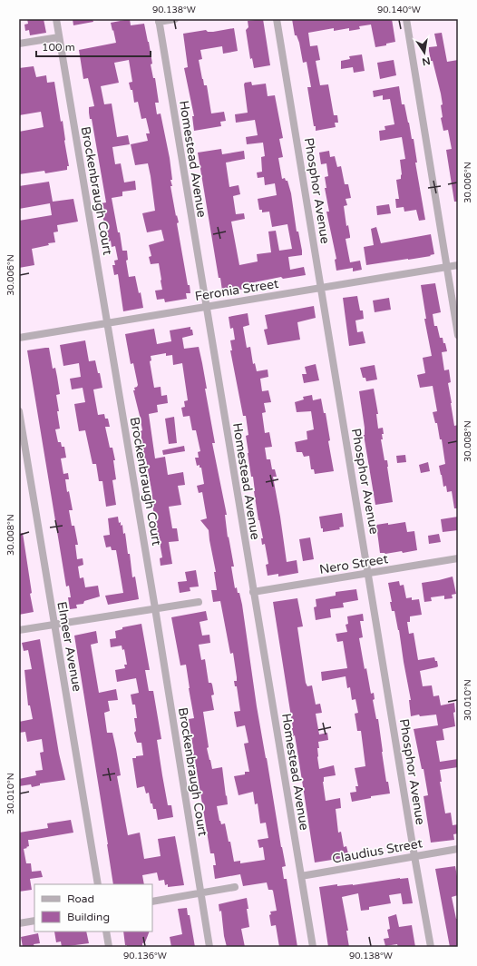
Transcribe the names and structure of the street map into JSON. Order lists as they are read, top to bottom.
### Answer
{
  "streets": {
    "street": [
      "Homestead Avenue",
      "Brockenbraugh Court",
      "Phosphor Avenue",
      "Feronia Street",
      "Nero Street",
      "Elmeer Avenue",
      "Claudius Street"
    ]
  },
  "crossings": [
    ["Homestead Avenue", "Feronia Street"],
    ["Homestead Avenue", "Nero Street"],
    ["Homestead Avenue", "Claudius Street"],
    ["Brockenbraugh Court", "Feronia Street"],
    ["Phosphor Avenue", "Feronia Street"],
    ["Phosphor Avenue", "Nero Street"],
    ["Phosphor Avenue", "Claudius Street"]
  ],
  "legend": ["Road", "Building"],
  "scale_bar": "100 m",
  "north": "bottom",
  "coordinates": [
    "90.138°W",
    "90.140°W",
    "30.006°N",
    "30.008°N",
    "30.010°N",
    "90.136°W"
  ]
}
